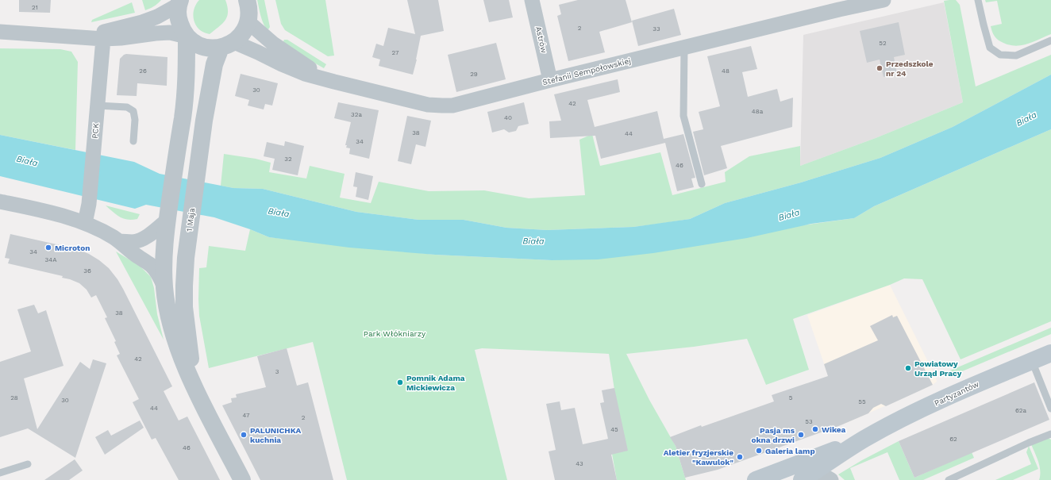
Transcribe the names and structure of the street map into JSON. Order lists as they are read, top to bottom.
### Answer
{
  "streets": {
    "main road": ["Partyzantów"],
    "street": [
      "Astrów",
      "Stefanii Sempołowskiej",
      "PCK",
      "1 Maja"
    ]
  },
  "crossings": [
    ["Astrów", "Stefanii Sempołowskiej"],
    ["Stefanii Sempołowskiej", "1 Maja"],
    ["PCK", "1 Maja"]
  ],
  "water": ["Biała"],
  "parks": ["Park Włókniarzy"],
  "places": [
    "Przedszkole nr 24",
    "Microton",
    "Powiatowy Urząd Pracy",
    "Pomnik Adama Mickiewicza",
    "Wikea",
    "PALUNICHKA kuchnia",
    "Pasja ms okna drzwi",
    "Galeria lamp",
    "Aletier fryzjerskie \"Kawulok\""
  ],
  "house_numbers": [
    "21",
    "2",
    "33",
    "52",
    "27",
    "26",
    "48",
    "29",
    "30",
    "42",
    "48a",
    "32a",
    "40",
    "38",
    "44",
    "34",
    "32",
    "46",
    "34",
    "34A",
    "36",
    "38",
    "42",
    "3",
    "28",
    "5",
    "30",
    "55",
    "44",
    "62a",
    "47",
    "2",
    "53",
    "45",
    "62",
    "46",
    "43"
  ]
}
